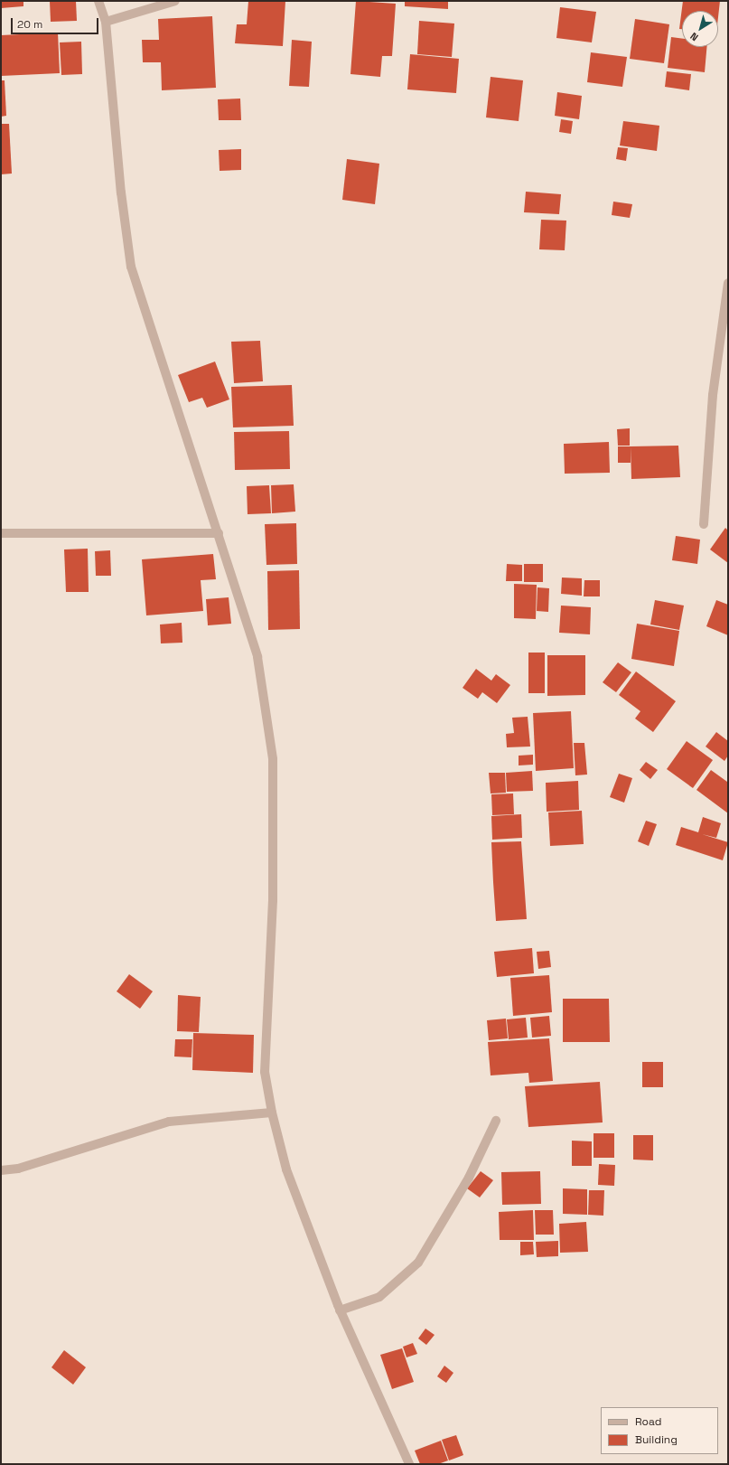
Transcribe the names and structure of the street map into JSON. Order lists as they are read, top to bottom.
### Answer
{
  "legend": ["Road", "Building"],
  "scale_bar": "20 m",
  "north": "bottom left"
}
